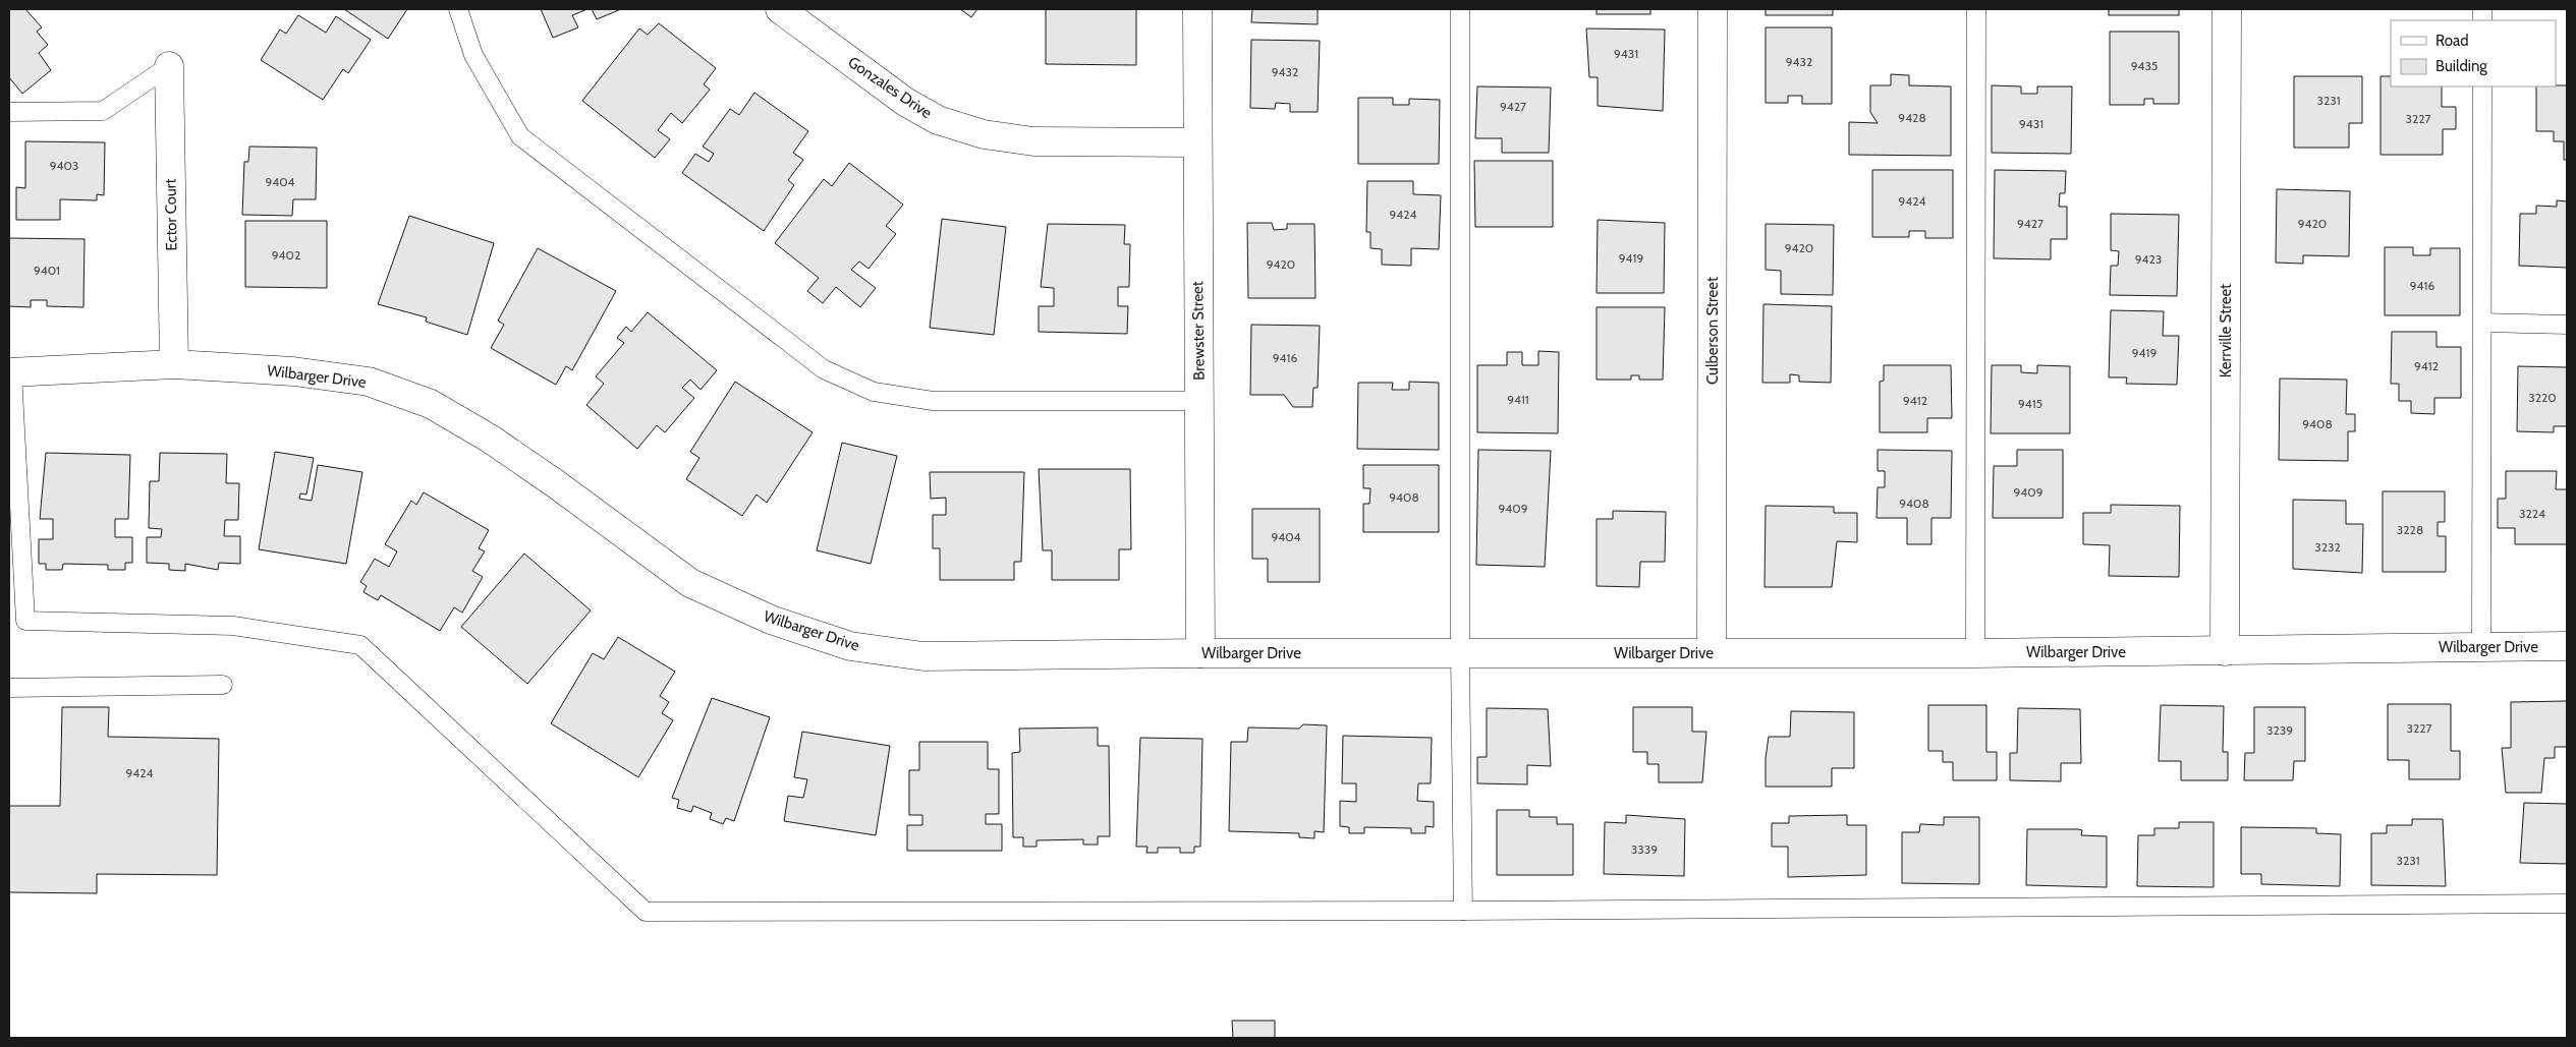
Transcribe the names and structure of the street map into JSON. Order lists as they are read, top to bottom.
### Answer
{
  "streets": {
    "street": [
      "Gonzales Drive",
      "Ector Court",
      "Brewster Street",
      "Culberson Street",
      "Kerrville Street",
      "Wilbarger Drive"
    ]
  },
  "crossings": [
    ["Gonzales Drive", "Brewster Street"],
    ["Ector Court", "Wilbarger Drive"],
    ["Brewster Street", "Wilbarger Drive"],
    ["Culberson Street", "Wilbarger Drive"],
    ["Kerrville Street", "Wilbarger Drive"]
  ],
  "house_numbers": [
    "9431",
    "9432",
    "9435",
    "9432",
    "3231",
    "9427",
    "9428",
    "3227",
    "9431",
    "9403",
    "9404",
    "9424",
    "9424",
    "9427",
    "9420",
    "9420",
    "9402",
    "9419",
    "9423",
    "9420",
    "9401",
    "9416",
    "9419",
    "9416",
    "9412",
    "3220",
    "9411",
    "9412",
    "9415",
    "9408",
    "9409",
    "9408",
    "9408",
    "9409",
    "3224",
    "3228",
    "9404",
    "3232",
    "3227",
    "3239",
    "9424",
    "3339",
    "3231"
  ],
  "legend": ["Road", "Building"]
}
